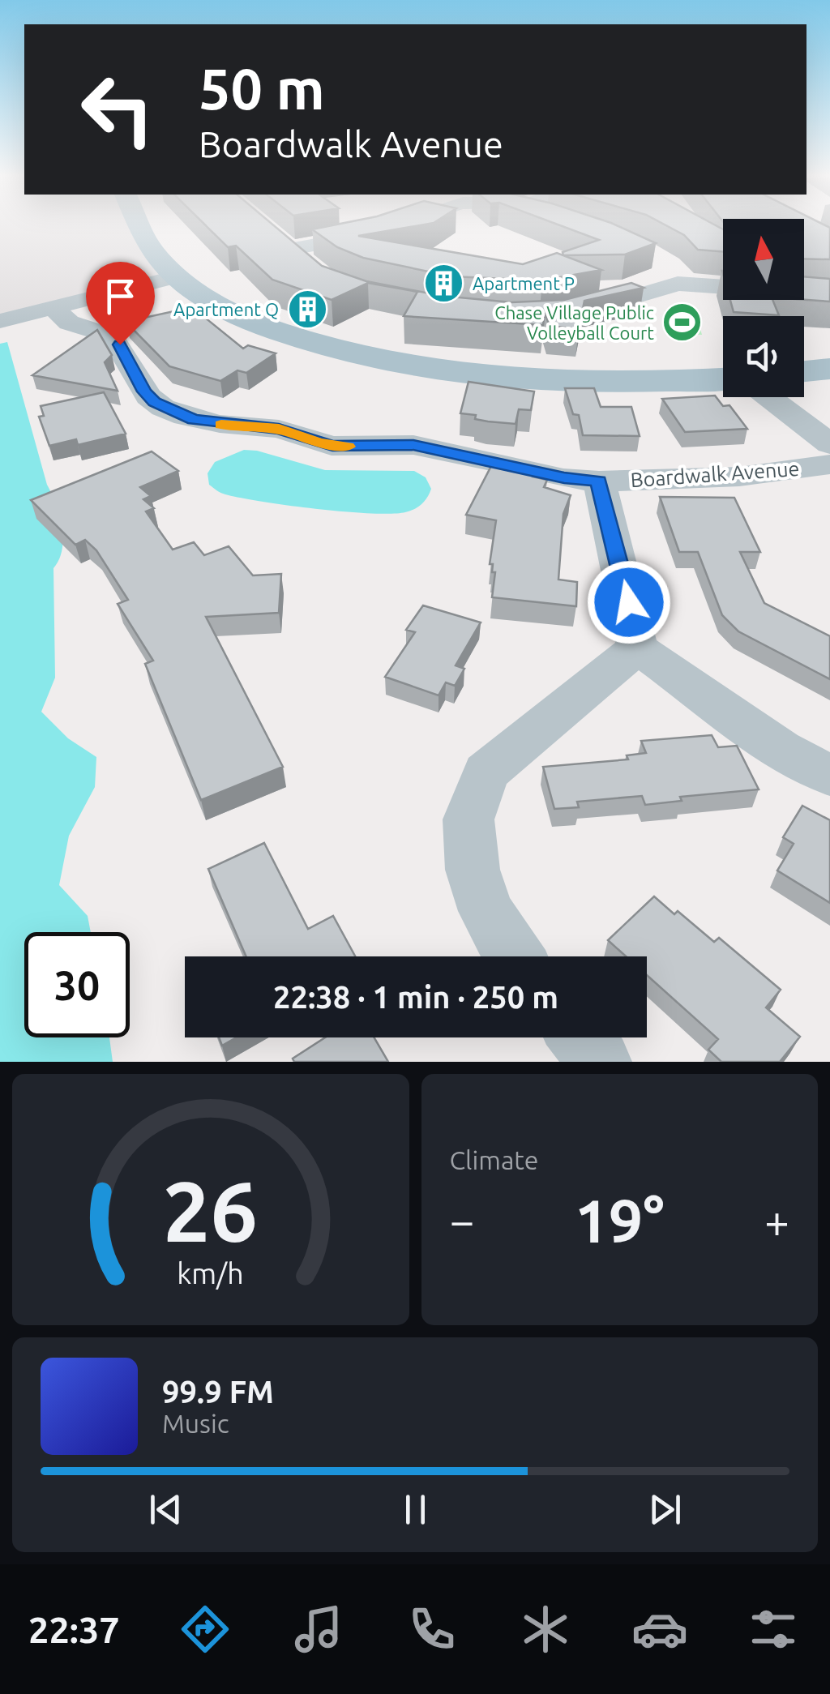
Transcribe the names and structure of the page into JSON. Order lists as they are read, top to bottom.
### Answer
{
  "streets": {
    "street": ["Boardwalk Avenue"]
  },
  "places": {
    "building": ["Apartment P", "Apartment Q"],
    "sports": ["Chase Village Public Volleyball Court"]
  },
  "north": "top",
  "page": {
    "turn": ["50 m", "Boardwalk Avenue"],
    "limit": "30",
    "trip": "22:38 · 1 min · 250 m",
    "tile": "Climate",
    "heat": ["−", "19°", "+"],
    "song": ["99.9 FM", "Music"],
    "tabs": "22:37",
    "gauge": ["26", "km/h"]
  }
}
